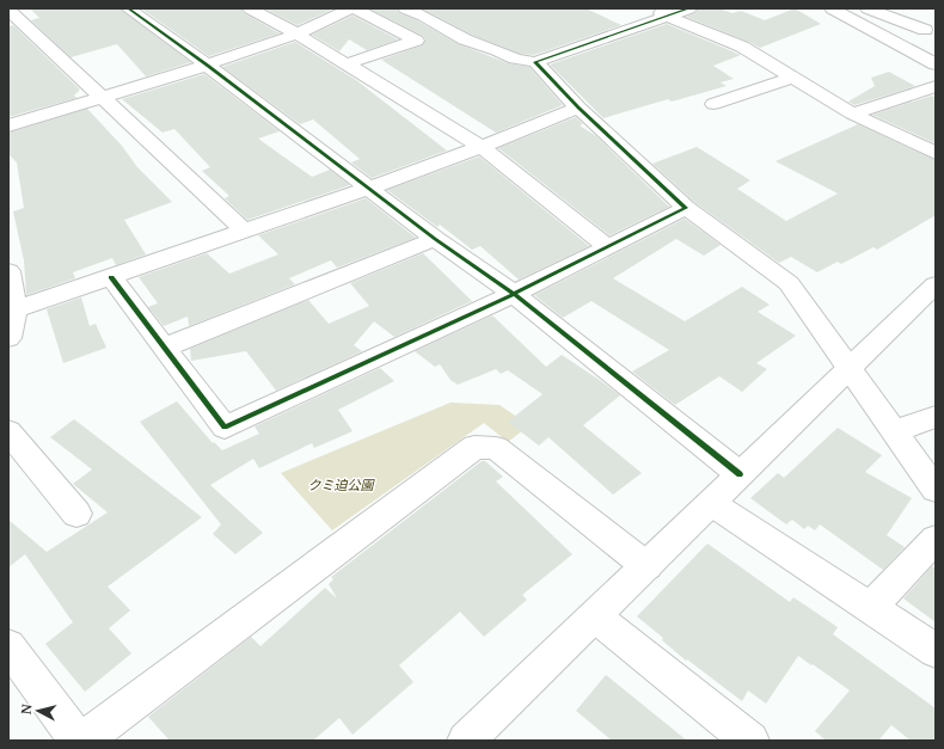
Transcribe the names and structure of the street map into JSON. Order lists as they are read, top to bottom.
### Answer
{
  "parks": ["クミ迫公園"],
  "north": "left"
}
